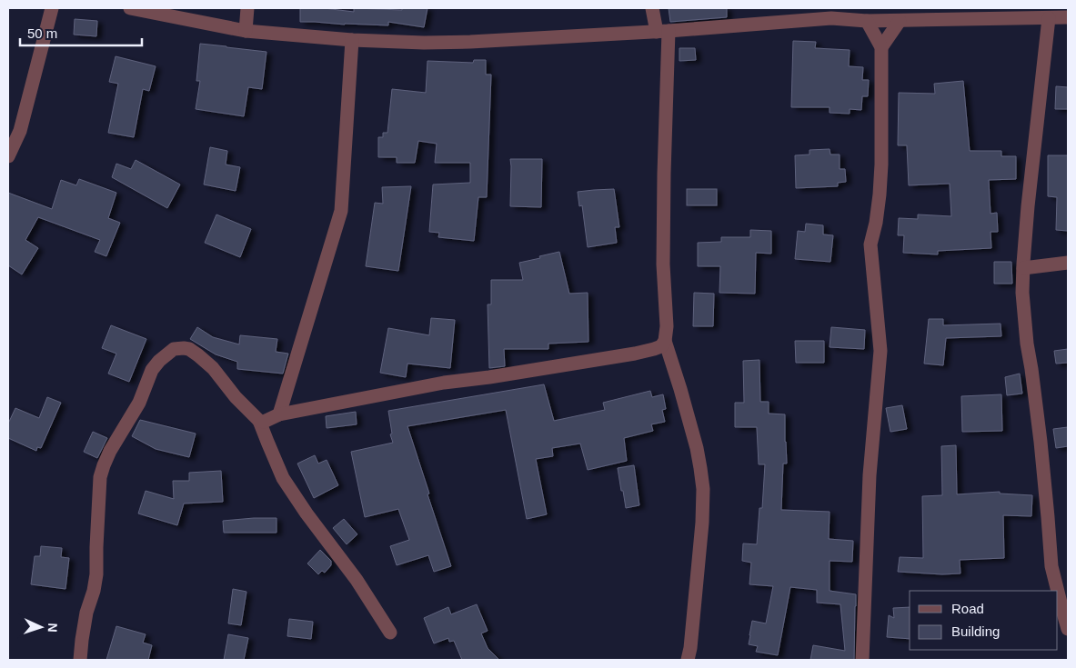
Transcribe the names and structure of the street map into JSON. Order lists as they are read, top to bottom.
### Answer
{
  "legend": ["Road", "Building"],
  "scale_bar": "50 m",
  "north": "right"
}
